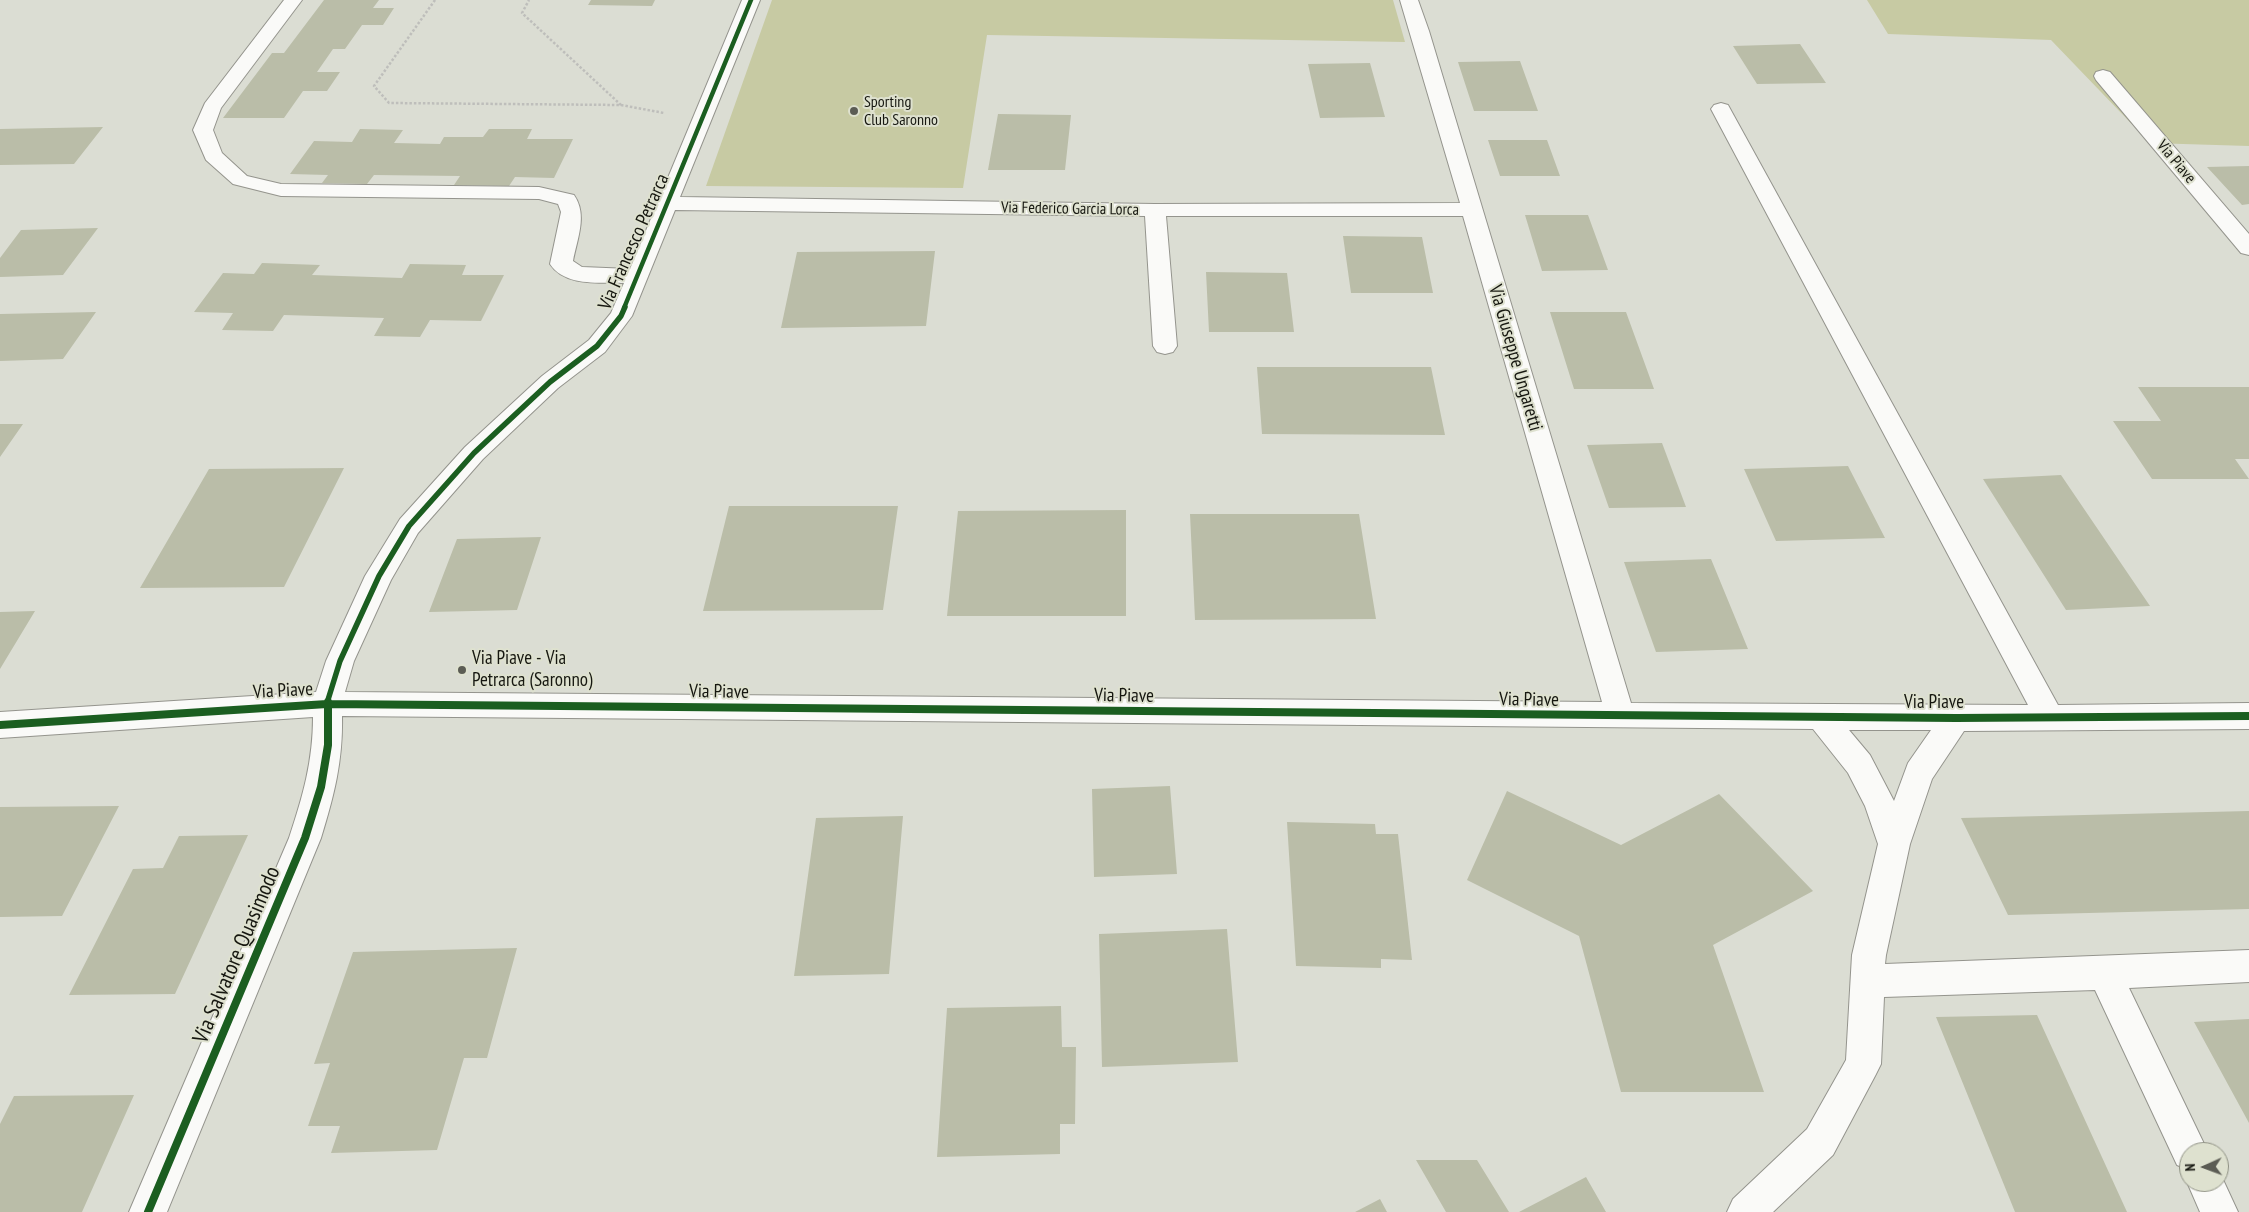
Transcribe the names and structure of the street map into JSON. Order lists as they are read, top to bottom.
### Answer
{
  "streets": {
    "street": [
      "Via Piave",
      "Via Federico Garcia Lorca",
      "Via Francesco Petrarca",
      "Via Giuseppe Ungaretti",
      "Via Salvatore Quasimodo"
    ]
  },
  "crossings": [
    ["Via Piave", "Via Francesco Petrarca"],
    ["Via Piave", "Via Giuseppe Ungaretti"],
    ["Via Piave", "Via Salvatore Quasimodo"],
    ["Via Federico Garcia Lorca", "Via Francesco Petrarca"],
    ["Via Federico Garcia Lorca", "Via Giuseppe Ungaretti"],
    ["Via Francesco Petrarca", "Via Salvatore Quasimodo"]
  ],
  "places": ["Sporting Club Saronno", "Via Piave - Via Petrarca (Saronno)"],
  "north": "left"
}
